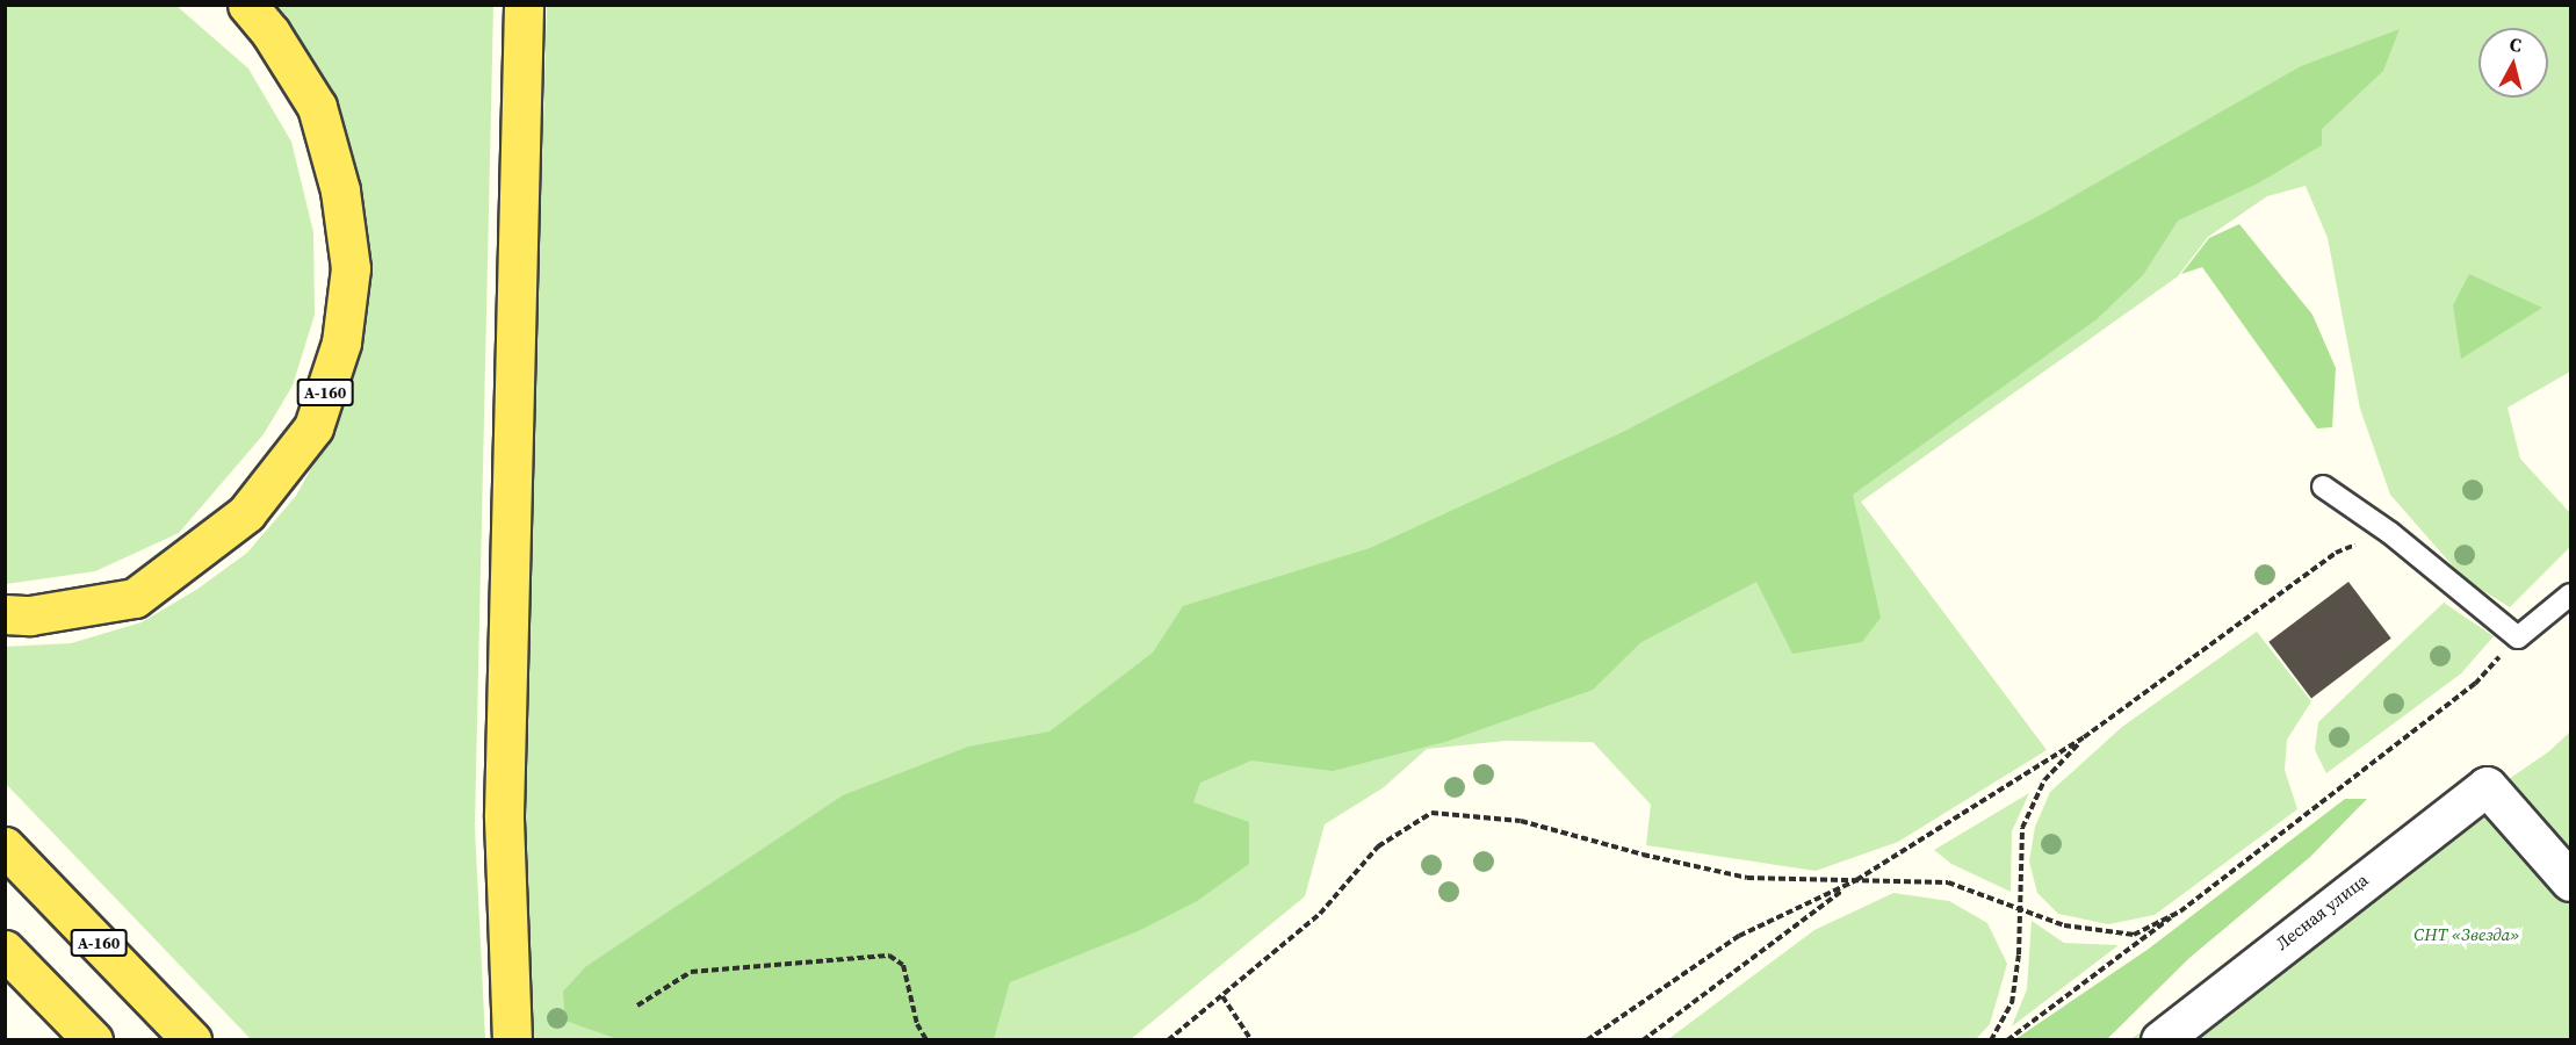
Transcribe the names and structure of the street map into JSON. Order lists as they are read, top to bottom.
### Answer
{
  "streets": {
    "main road": ["А-160"],
    "street": ["Лесная улица"]
  },
  "parks": ["СНТ «Звезда»"],
  "north": "top"
}
